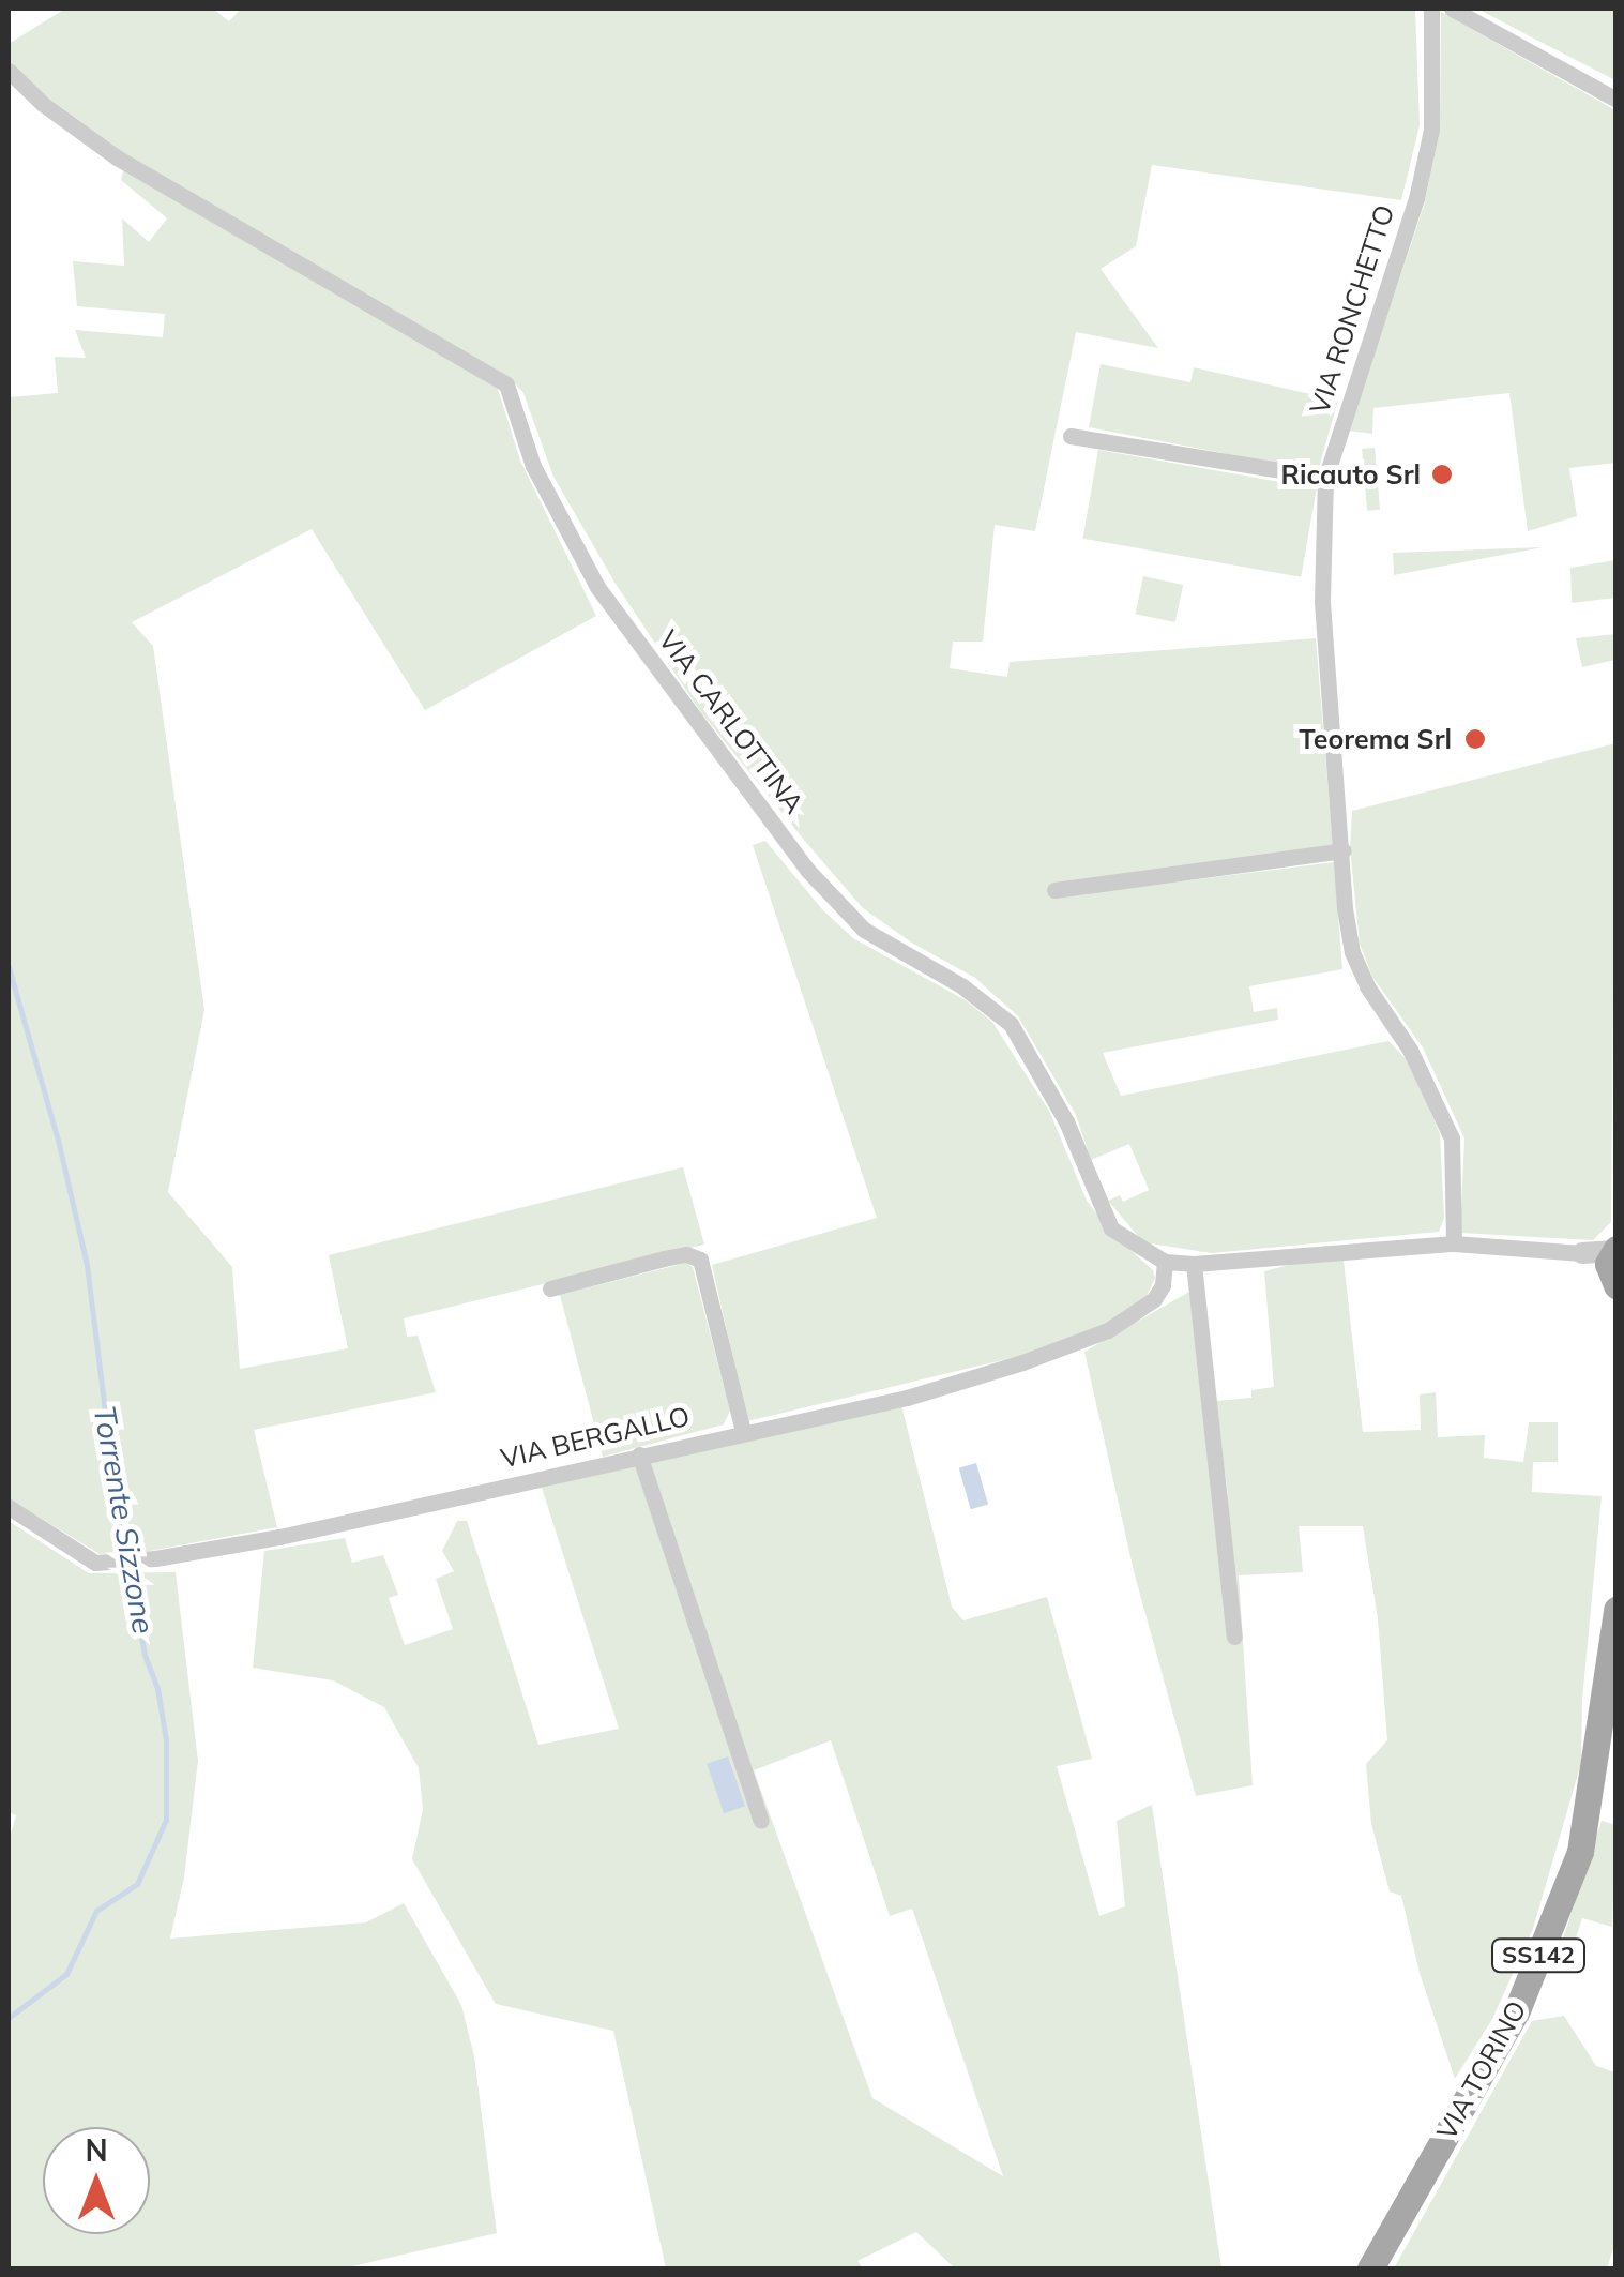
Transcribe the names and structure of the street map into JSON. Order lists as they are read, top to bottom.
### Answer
{
  "streets": {
    "main road": ["SS142", "VIA TORINO"],
    "street": ["VIA RONCHETTO", "VIA CARLOTTINA", "VIA BERGALLO"]
  },
  "crossings": [
    ["VIA RONCHETTO", "VIA CARLOTTINA"],
    ["VIA CARLOTTINA", "VIA BERGALLO"]
  ],
  "water": ["Torrente Sizzone"],
  "places": ["Ricauto Srl", "Teorema Srl"],
  "north": "top"
}
